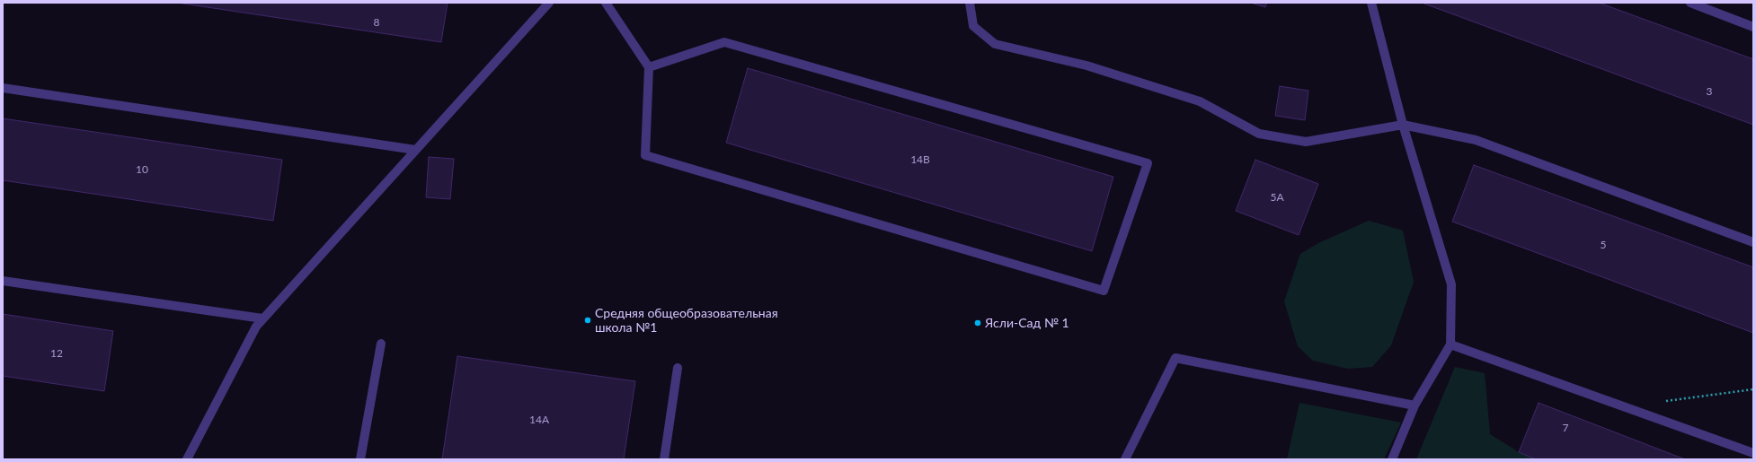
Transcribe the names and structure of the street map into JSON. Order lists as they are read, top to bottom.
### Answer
{
  "places": ["Средняя общеобразовательная школа №1", "Ясли-Сад № 1"],
  "house_numbers": [
    "8",
    "3",
    "14В",
    "10",
    "5А",
    "5",
    "12",
    "14А",
    "7"
  ]
}
